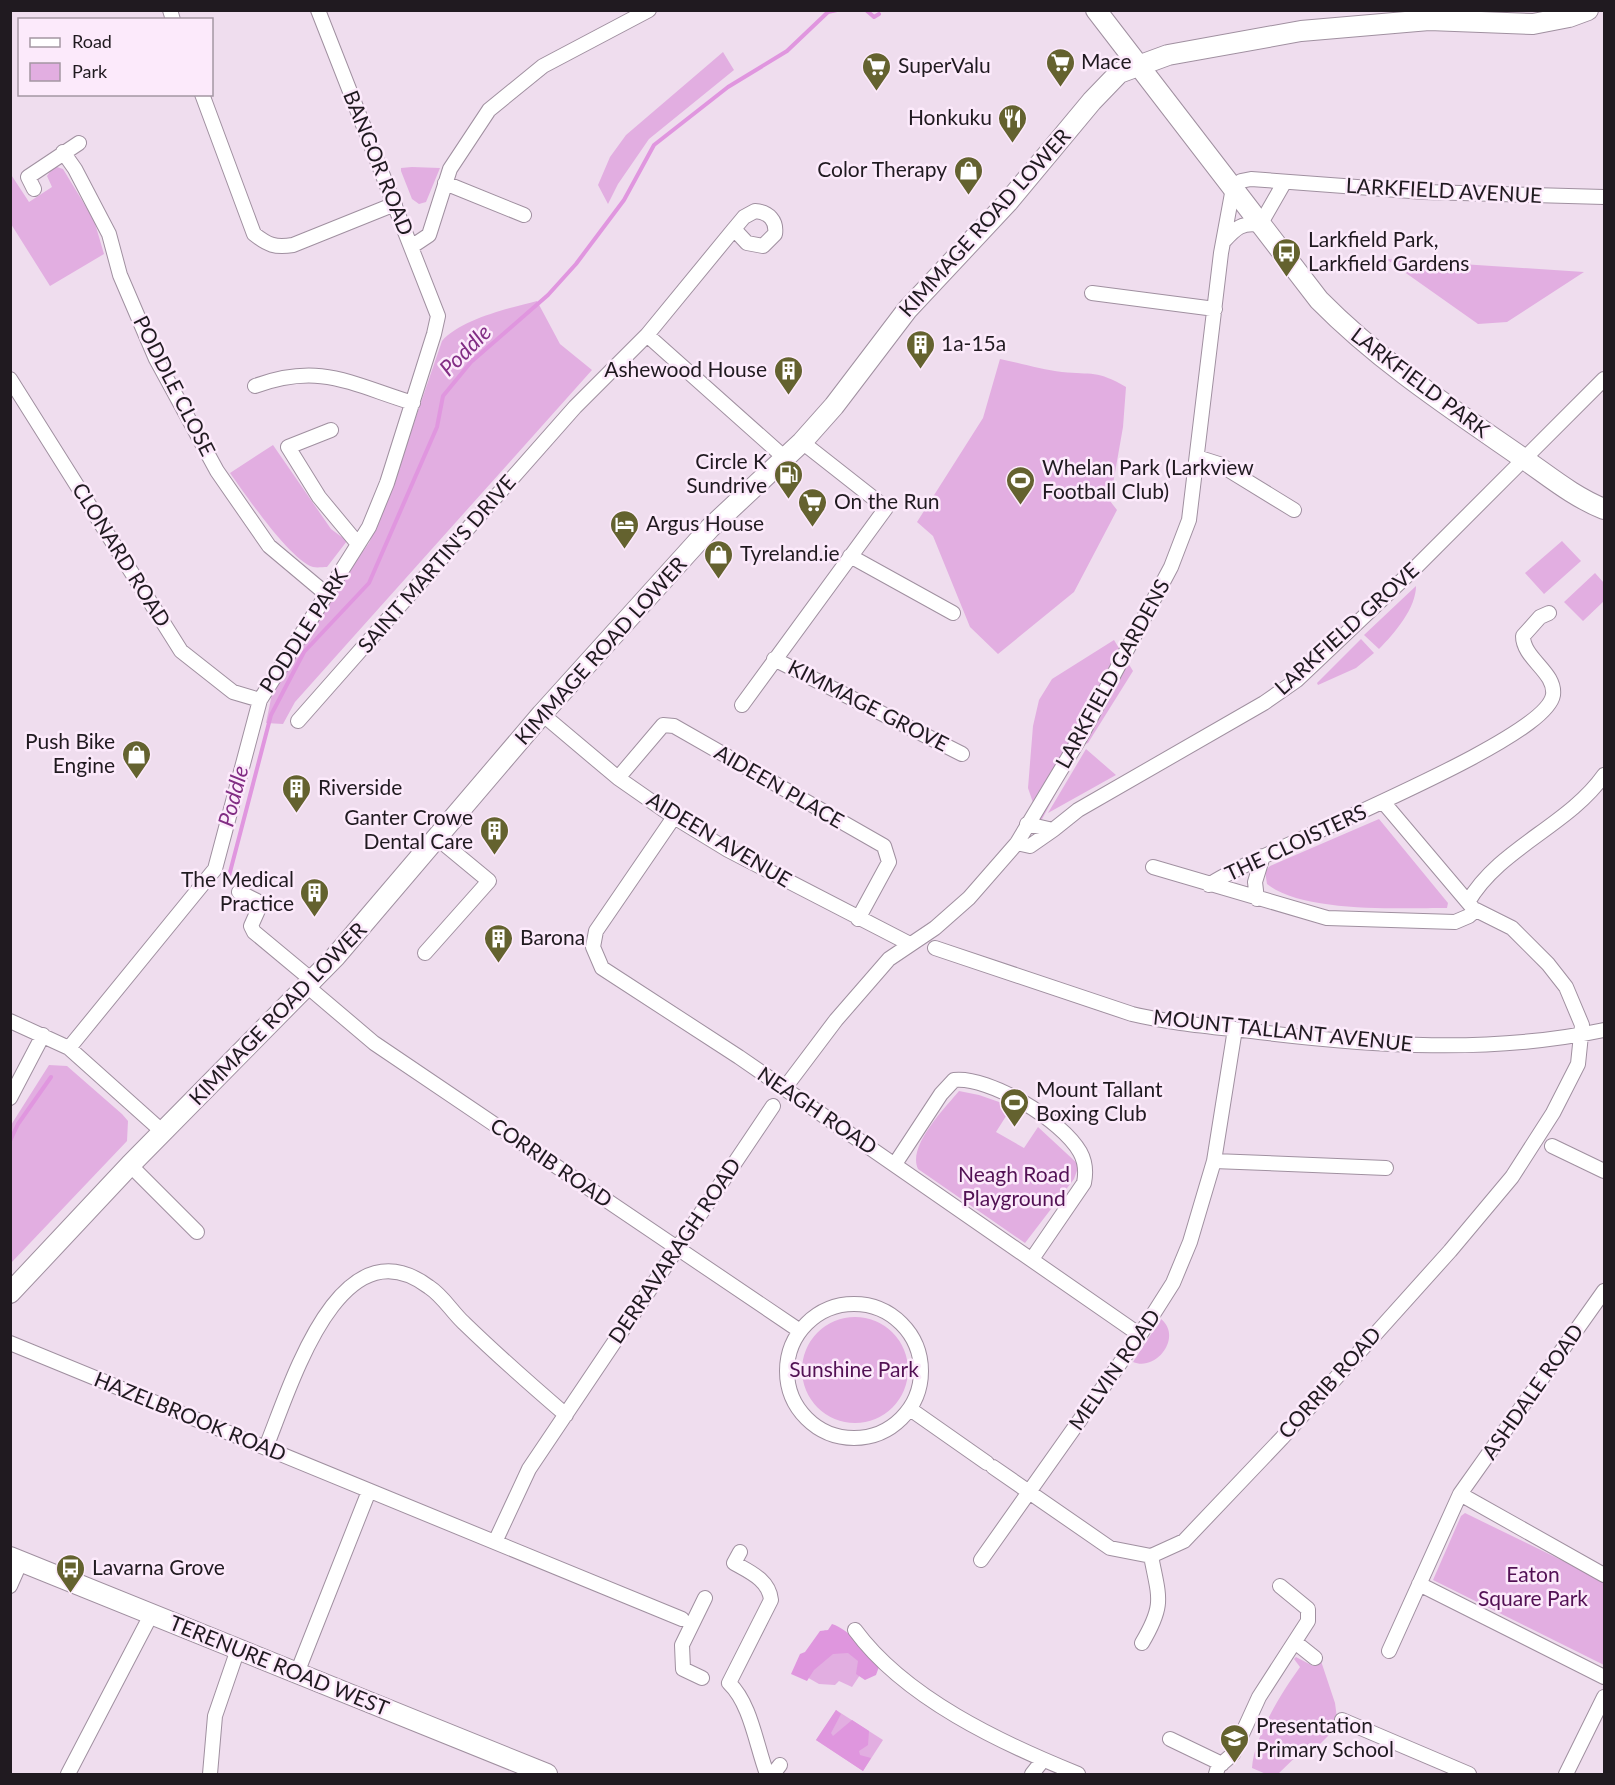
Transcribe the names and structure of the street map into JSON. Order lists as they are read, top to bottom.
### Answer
{
  "streets": {
    "main road": ["KIMMAGE ROAD LOWER", "LARKFIELD PARK", "TERENURE ROAD WEST"],
    "street": [
      "BANGOR ROAD",
      "LARKFIELD AVENUE",
      "PODDLE CLOSE",
      "CLONARD ROAD",
      "SAINT MARTIN'S DRIVE",
      "LARKFIELD GROVE",
      "PODDLE PARK",
      "LARKFIELD GARDENS",
      "KIMMAGE GROVE",
      "AIDEEN PLACE",
      "AIDEEN AVENUE",
      "THE CLOISTERS",
      "MOUNT TALLANT AVENUE",
      "NEAGH ROAD",
      "CORRIB ROAD",
      "DERRAVARAGH ROAD",
      "MELVIN ROAD",
      "ASHDALE ROAD",
      "HAZELBROOK ROAD"
    ]
  },
  "crossings": [
    ["BANGOR ROAD", "PODDLE PARK"],
    ["LARKFIELD AVENUE", "LARKFIELD PARK"],
    ["LARKFIELD AVENUE", "LARKFIELD GARDENS"],
    ["KIMMAGE ROAD LOWER", "KIMMAGE GROVE"],
    ["KIMMAGE ROAD LOWER", "AIDEEN AVENUE"],
    ["KIMMAGE ROAD LOWER", "CORRIB ROAD"],
    ["LARKFIELD PARK", "LARKFIELD GROVE"],
    ["LARKFIELD PARK", "LARKFIELD GARDENS"],
    ["PODDLE CLOSE", "PODDLE PARK"],
    ["CLONARD ROAD", "PODDLE PARK"],
    ["LARKFIELD GROVE", "LARKFIELD GARDENS"],
    ["LARKFIELD GARDENS", "AIDEEN AVENUE"],
    ["AIDEEN PLACE", "AIDEEN AVENUE"],
    ["AIDEEN AVENUE", "NEAGH ROAD"],
    ["THE CLOISTERS", "MOUNT TALLANT AVENUE"],
    ["THE CLOISTERS", "CORRIB ROAD"],
    ["MOUNT TALLANT AVENUE", "CORRIB ROAD"],
    ["MOUNT TALLANT AVENUE", "MELVIN ROAD"],
    ["NEAGH ROAD", "MELVIN ROAD"],
    ["CORRIB ROAD", "DERRAVARAGH ROAD"],
    ["DERRAVARAGH ROAD", "HAZELBROOK ROAD"]
  ],
  "water": ["Poddle"],
  "parks": ["Neagh Road Playground", "Sunshine Park", "Eaton Square Park"],
  "places": {
    "supermarket": ["Mace", "SuperValu", "On the Run"],
    "restaurant": ["Honkuku"],
    "shop": ["Color Therapy", "Tyreland.ie", "Push Bike Engine"],
    "bus stop": ["Larkfield Park, Larkfield Gardens", "Lavarna Grove"],
    "building": [
      "1a-15a",
      "Ashewood House",
      "Riverside",
      "Ganter Crowe Dental Care",
      "The Medical Practice",
      "Barona"
    ],
    "fuel station": ["Circle K Sundrive"],
    "sports": ["Whelan Park (Larkview Football Club)", "Mount Tallant Boxing Club"],
    "hotel": ["Argus House"],
    "school or university": ["Presentation Primary School"]
  },
  "legend": ["Road", "Park"]
}
